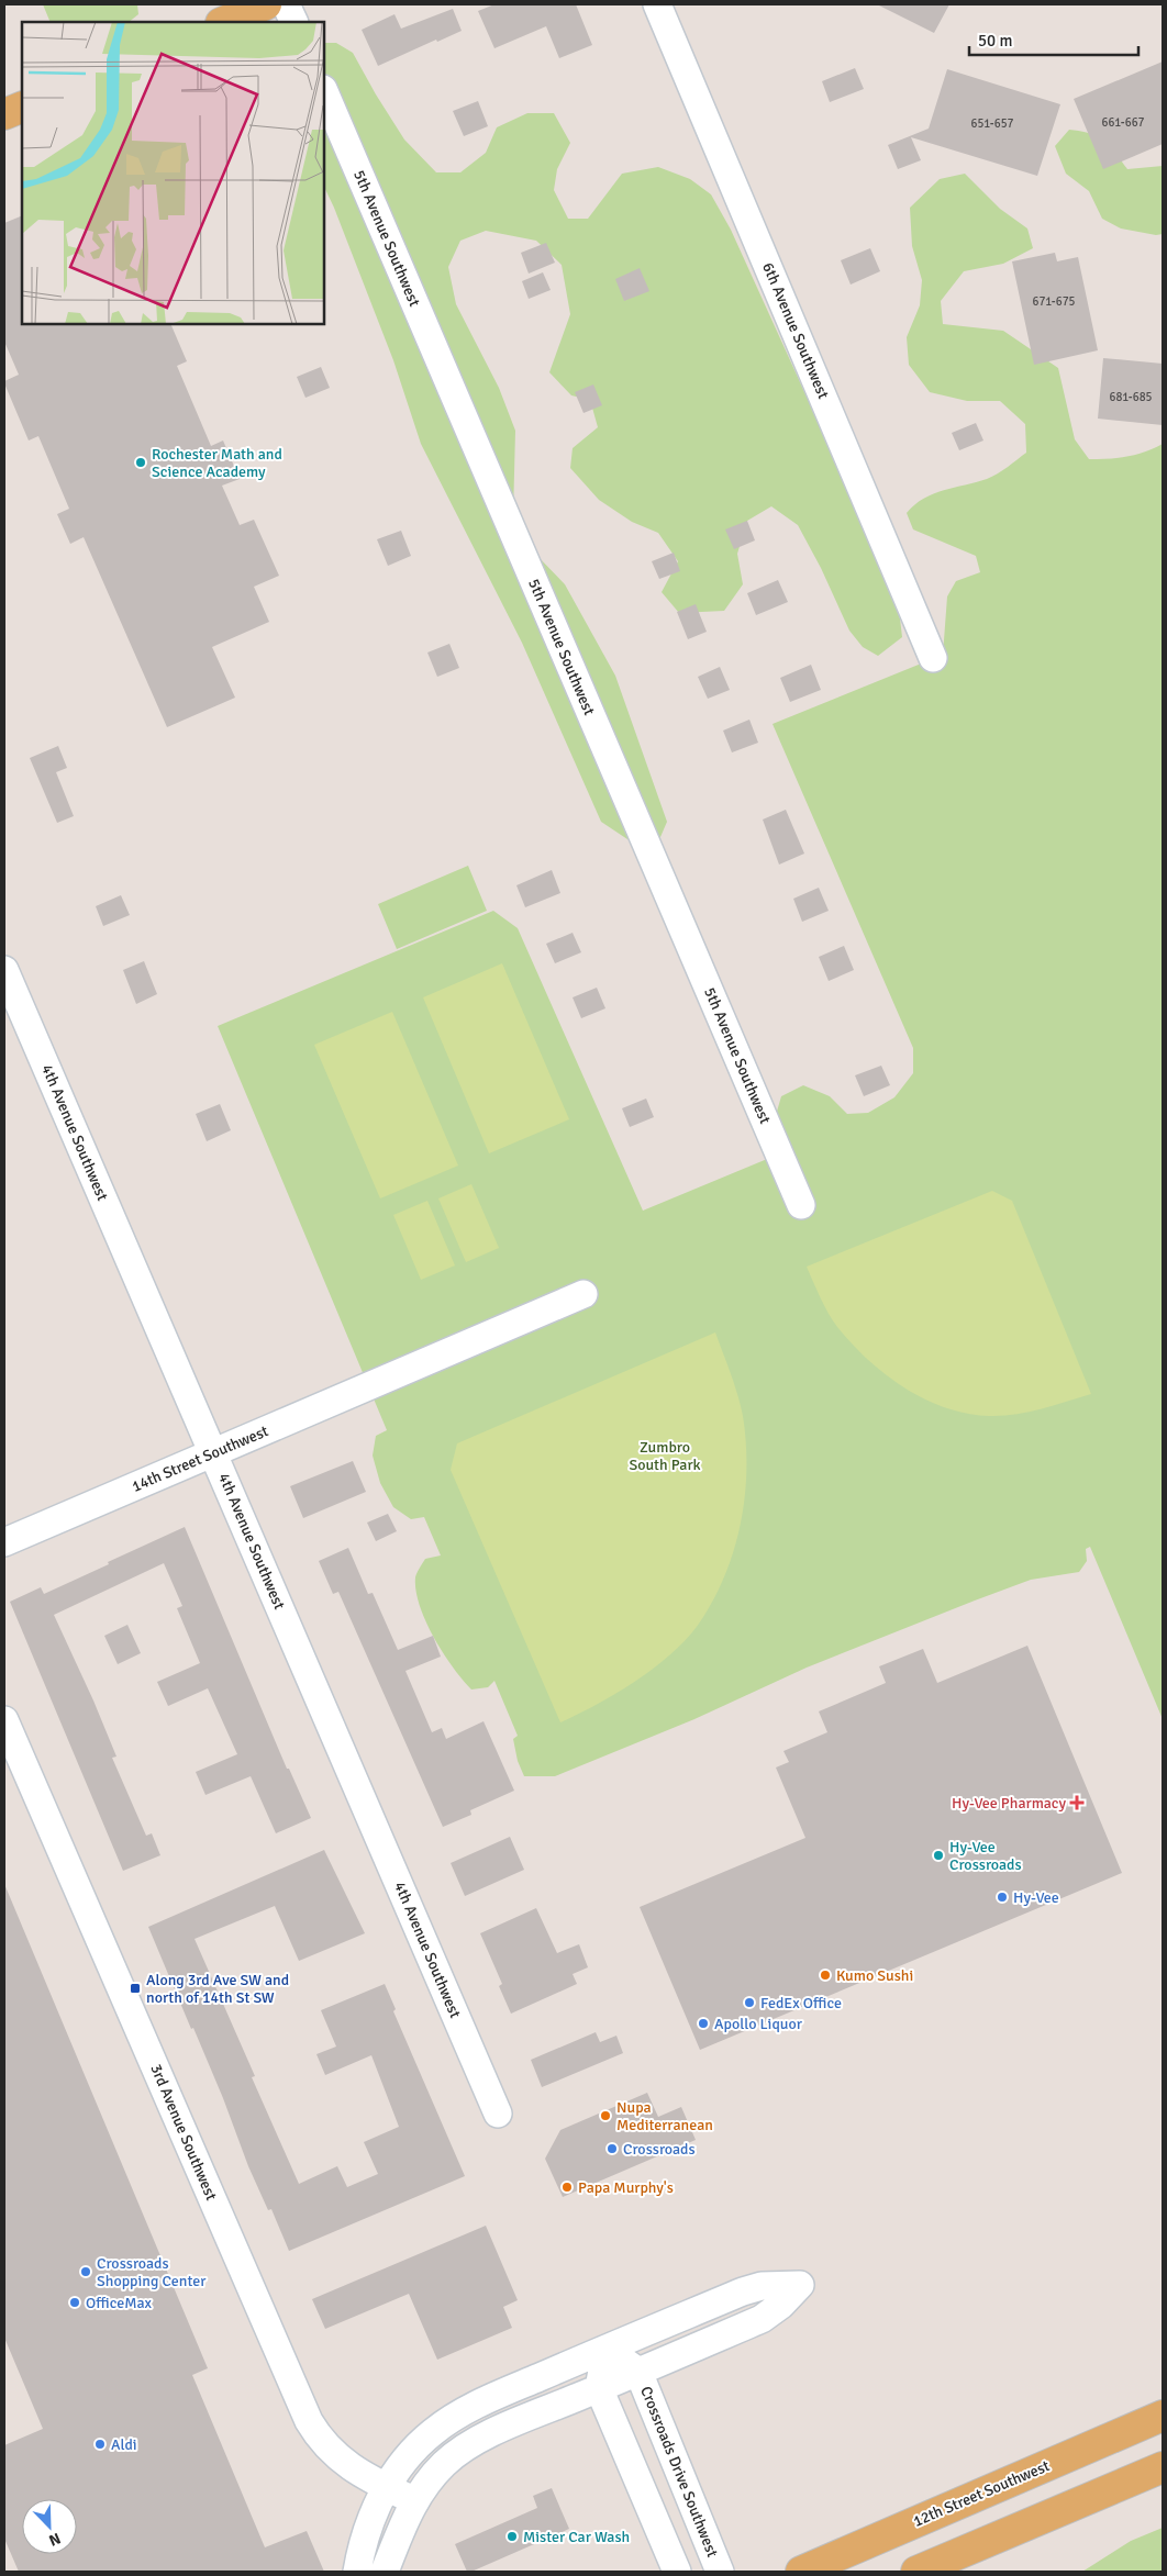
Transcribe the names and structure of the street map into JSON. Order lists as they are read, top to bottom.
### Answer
{
  "streets": {
    "main road": ["12th Street Southwest"],
    "street": [
      "5th Avenue Southwest",
      "6th Avenue Southwest",
      "4th Avenue Southwest",
      "14th Street Southwest",
      "3rd Avenue Southwest",
      "Crossroads Drive Southwest"
    ]
  },
  "crossings": [
    ["4th Avenue Southwest", "14th Street Southwest"],
    ["3rd Avenue Southwest", "Crossroads Drive Southwest"]
  ],
  "parks": ["Zumbro South Park"],
  "places": {
    "other": [
      "Rochester Math and Science Academy",
      "Hy-Vee Crossroads",
      "Hy-Vee",
      "Kumo Sushi",
      "FedEx Office",
      "Apollo Liquor",
      "Nupa Mediterranean",
      "Crossroads",
      "Papa Murphy's",
      "Crossroads Shopping Center",
      "OfficeMax",
      "Aldi",
      "Mister Car Wash"
    ],
    "health": ["Hy-Vee Pharmacy"],
    "transit": ["Along 3rd Ave SW and north of 14th St SW"]
  },
  "house_numbers": [
    "661-667",
    "651-657",
    "671-675",
    "681-685"
  ],
  "scale_bar": "50 m",
  "north": "bottom right"
}
